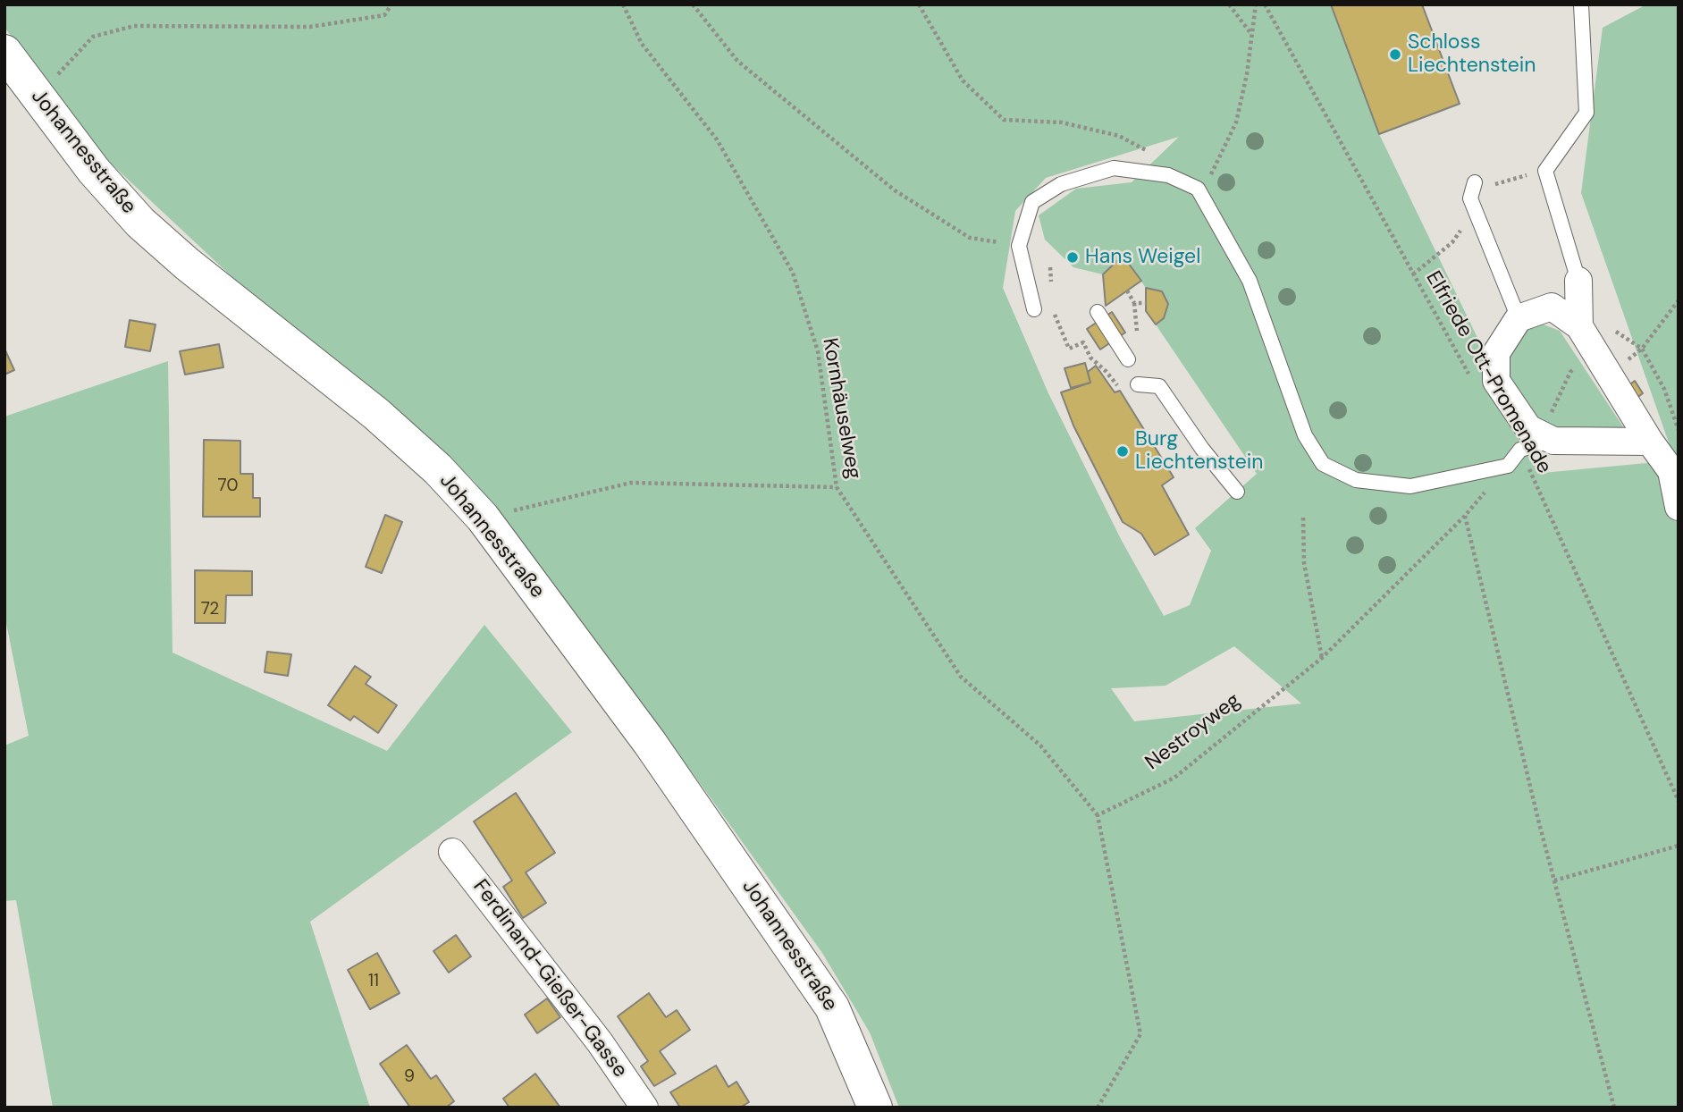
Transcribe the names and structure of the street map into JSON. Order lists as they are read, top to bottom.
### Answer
{
  "streets": {
    "main road": ["Johannesstraße"],
    "street": ["Ferdinand-Gießer-Gasse"],
    "path": ["Elfriede Ott-Promenade", "Kornhäuselweg", "Nestroyweg"]
  },
  "crossings": [
    ["Kornhäuselweg", "Nestroyweg"]
  ],
  "places": ["Schloss Liechtenstein", "Hans Weigel", "Burg Liechtenstein"],
  "house_numbers": [
    "70",
    "72",
    "11",
    "9"
  ]
}
